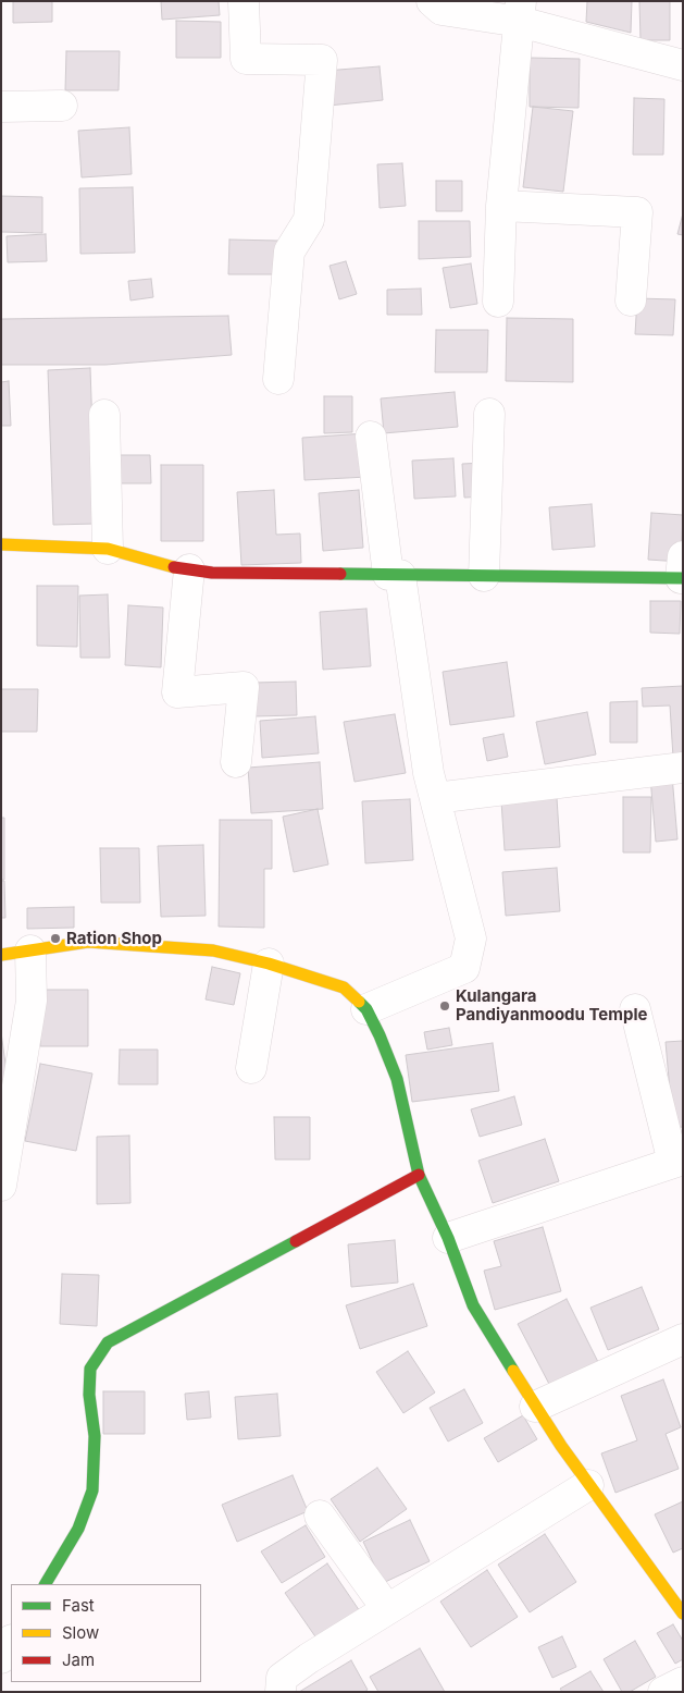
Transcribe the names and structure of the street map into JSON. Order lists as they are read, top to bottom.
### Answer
{
  "places": ["Ration Shop", "Kulangara Pandiyanmoodu Temple"],
  "legend": ["Fast", "Slow", "Jam"]
}
